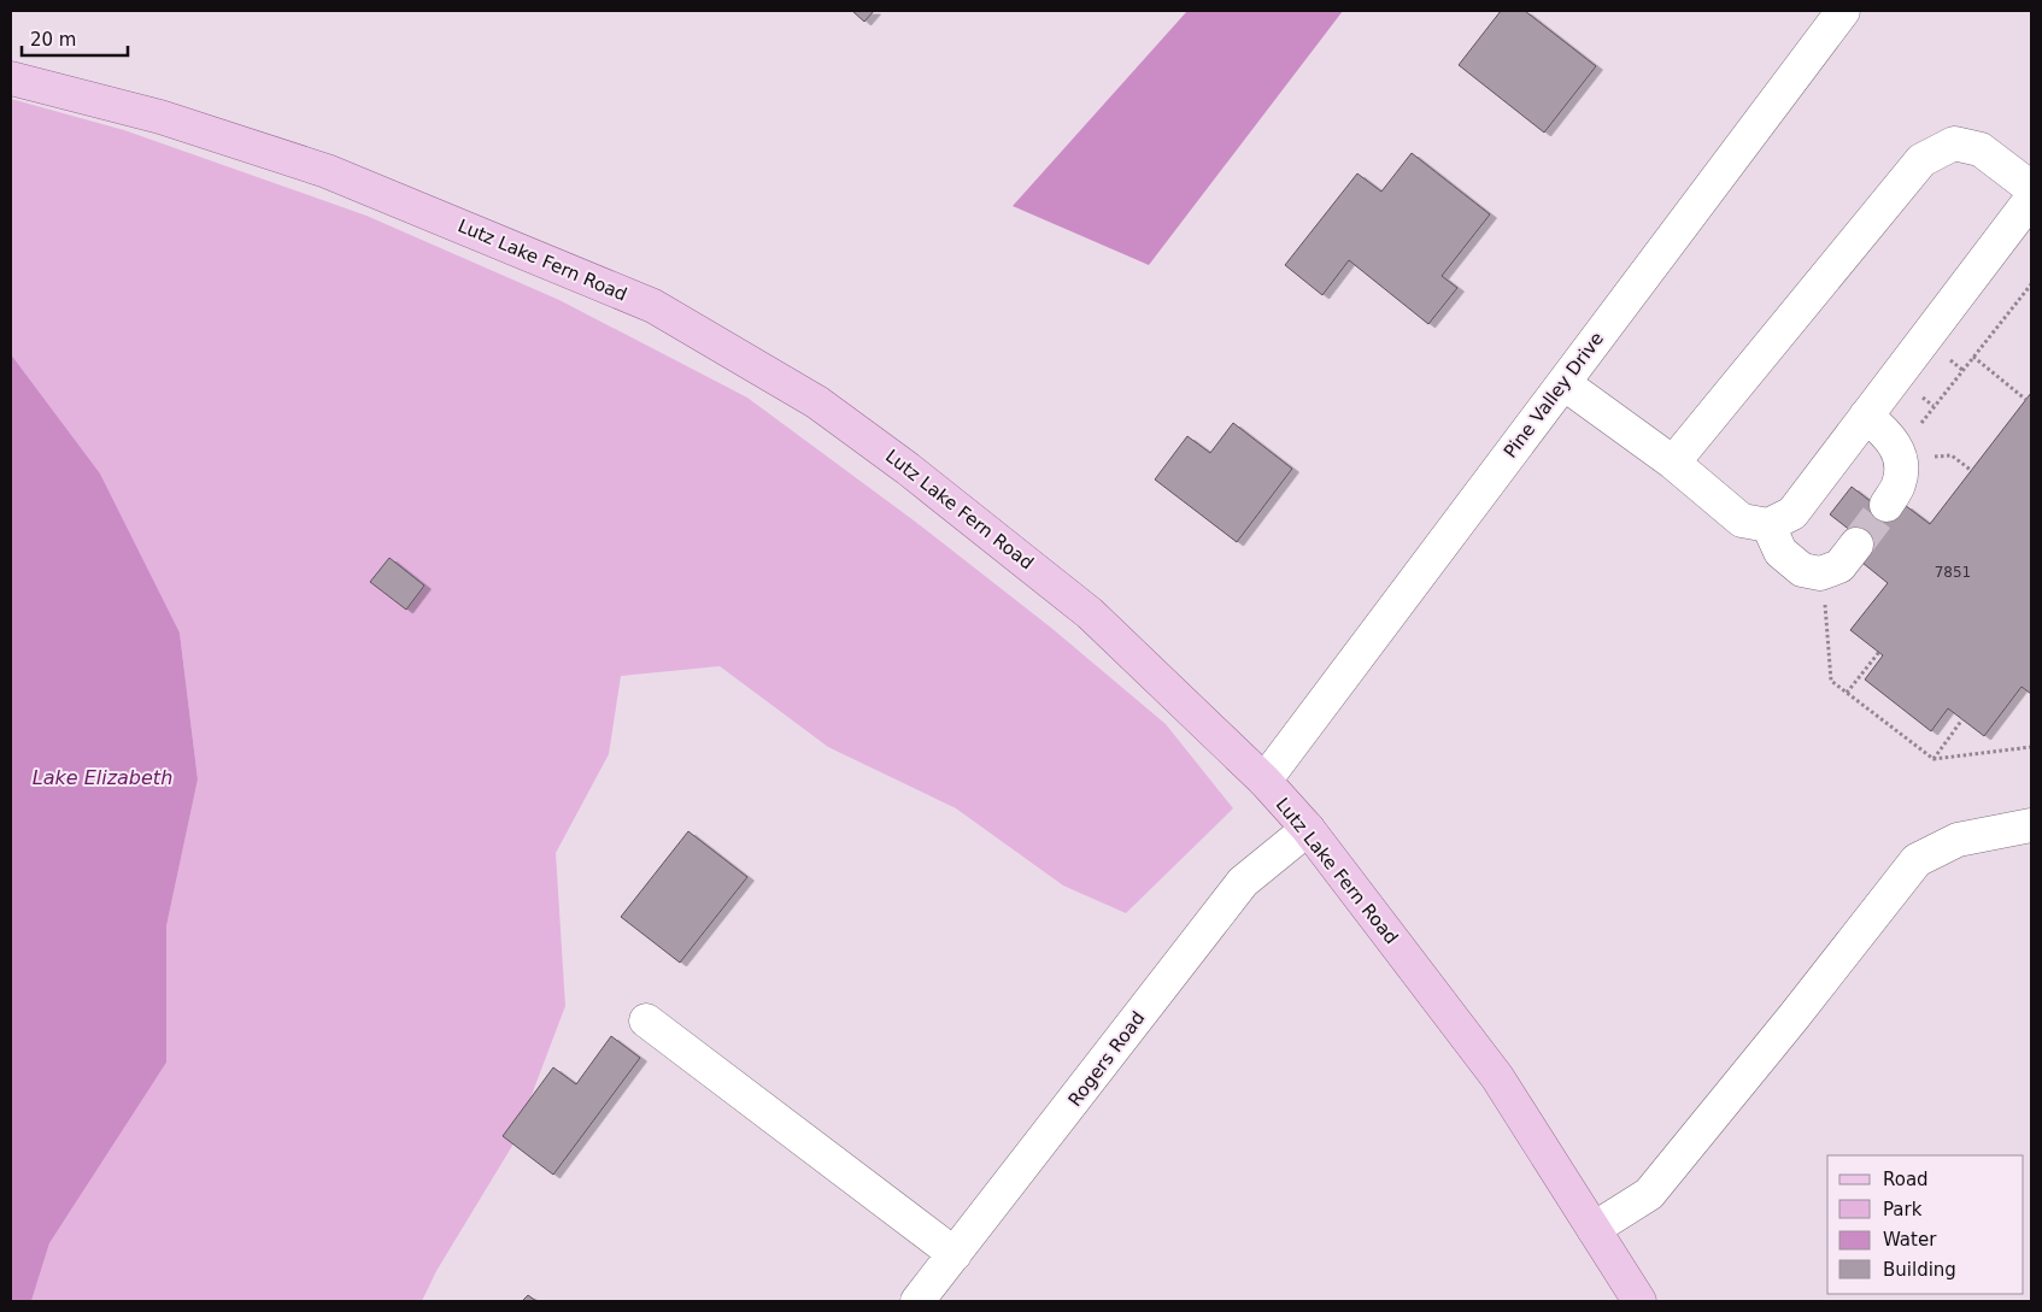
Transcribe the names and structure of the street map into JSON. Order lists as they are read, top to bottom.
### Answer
{
  "streets": {
    "main road": ["Lutz Lake Fern Road"],
    "street": ["Pine Valley Drive", "Rogers Road"]
  },
  "crossings": [
    ["Lutz Lake Fern Road", "Pine Valley Drive"],
    ["Lutz Lake Fern Road", "Rogers Road"]
  ],
  "water": ["Lake Elizabeth"],
  "house_numbers": ["7851"],
  "legend": [
    "Road",
    "Park",
    "Water",
    "Building"
  ],
  "scale_bar": "20 m"
}
